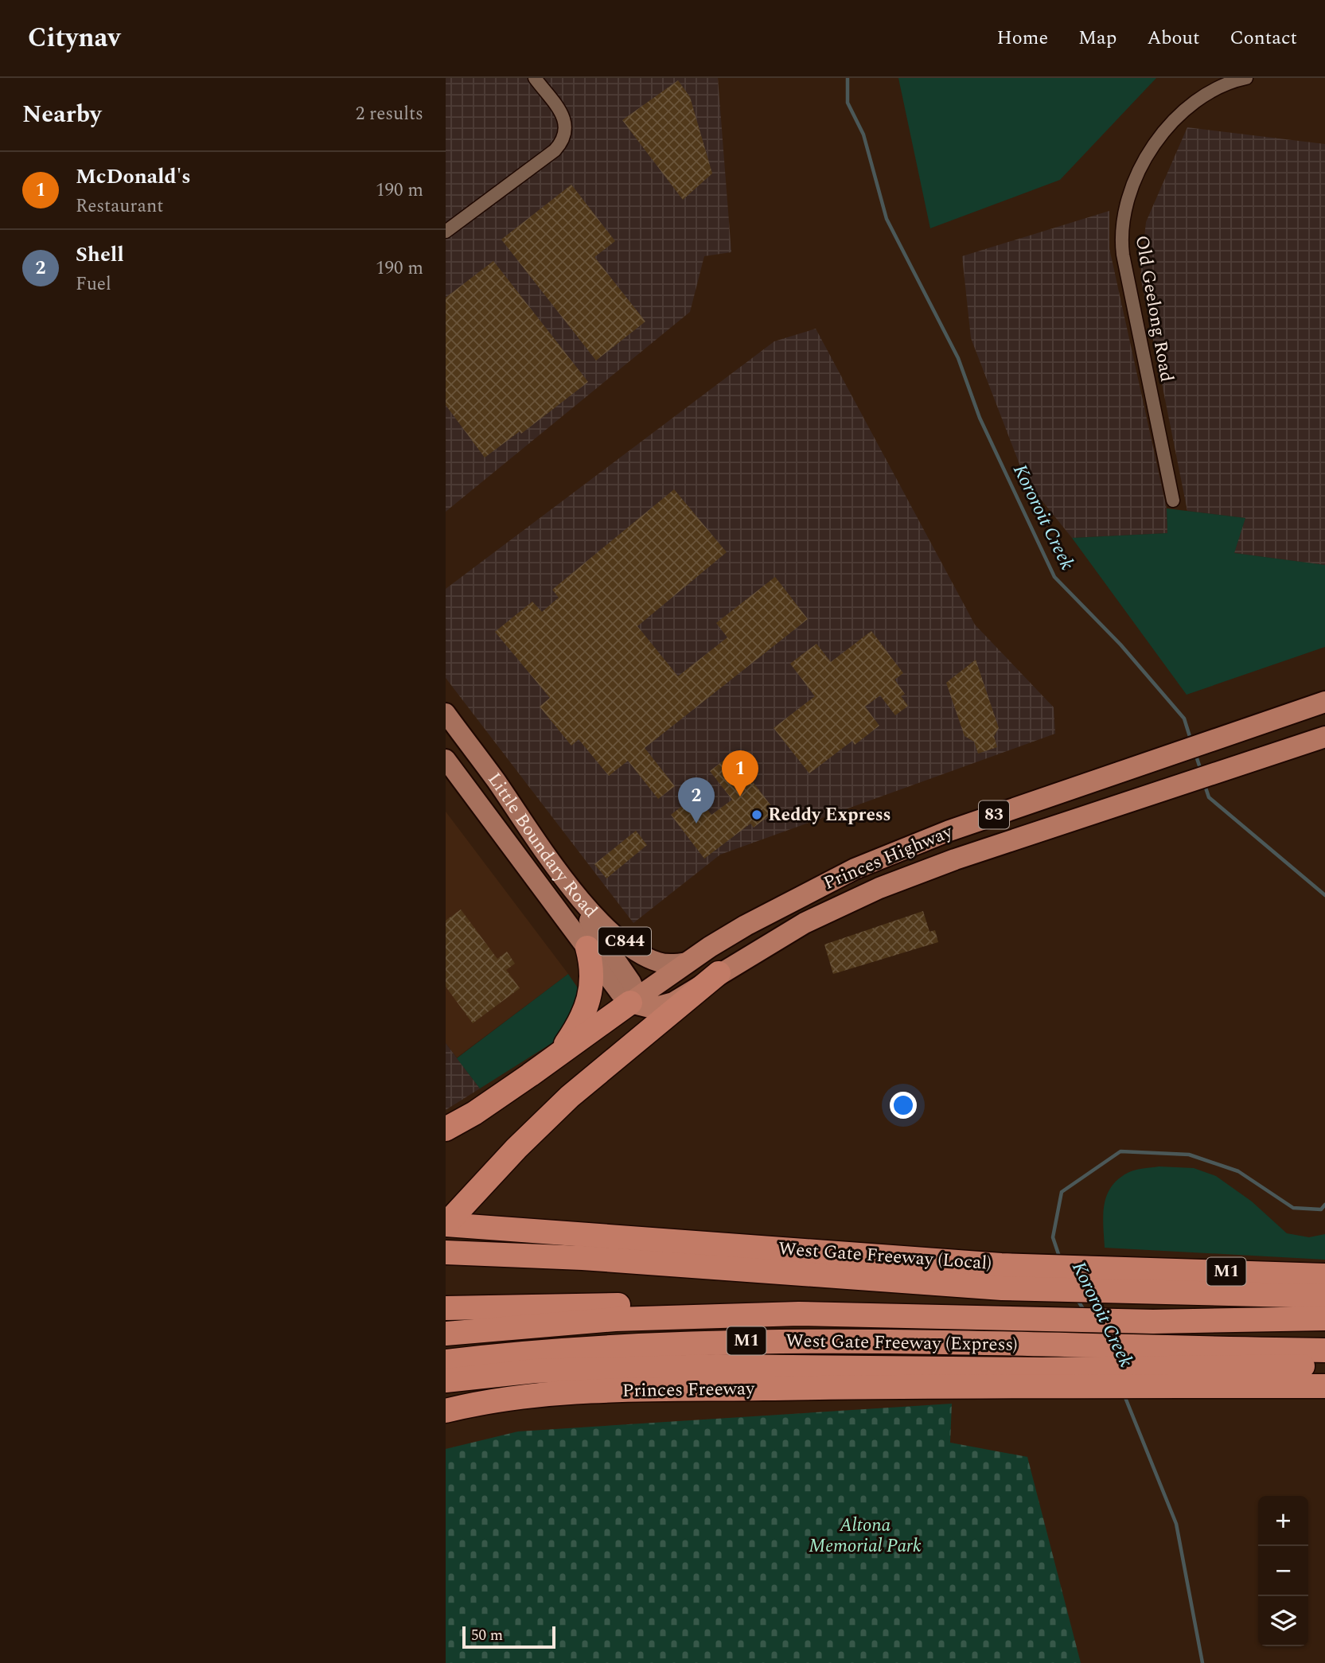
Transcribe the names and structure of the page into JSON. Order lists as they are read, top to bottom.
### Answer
{
  "streets": {
    "highway": [
      "83",
      "Princes Highway",
      "West Gate Freeway (Local)",
      "M1",
      "West Gate Freeway (Express)",
      "Princes Freeway"
    ],
    "main road": ["Little Boundary Road", "C844"],
    "street": ["Old Geelong Road"]
  },
  "crossings": [
    ["Little Boundary Road", "Princes Highway"],
    ["Little Boundary Road", "C844"],
    ["Princes Highway", "C844"],
    ["M1", "West Gate Freeway (Express)"],
    ["M1", "Princes Freeway"]
  ],
  "water": ["Kororoit Creek"],
  "parks": ["Altona Memorial Park"],
  "places": ["Reddy Express"],
  "scale_bar": "50 m",
  "page": {
    "header": "Citynav",
    "nav": [
      "Home",
      "Map",
      "About",
      "Contact"
    ],
    "heading": ["Nearby", "2 results"],
    "list": [
      {
        "mark": "1",
        "name": "McDonald's",
        "note": "Restaurant",
        "value": "190 m"
      },
      {
        "mark": "2",
        "name": "Shell",
        "note": "Fuel",
        "value": "190 m"
      }
    ],
    "pins": ["1", "2"],
    "map_buttons": ["+", "−"],
    "scale": "50 m"
  }
}
